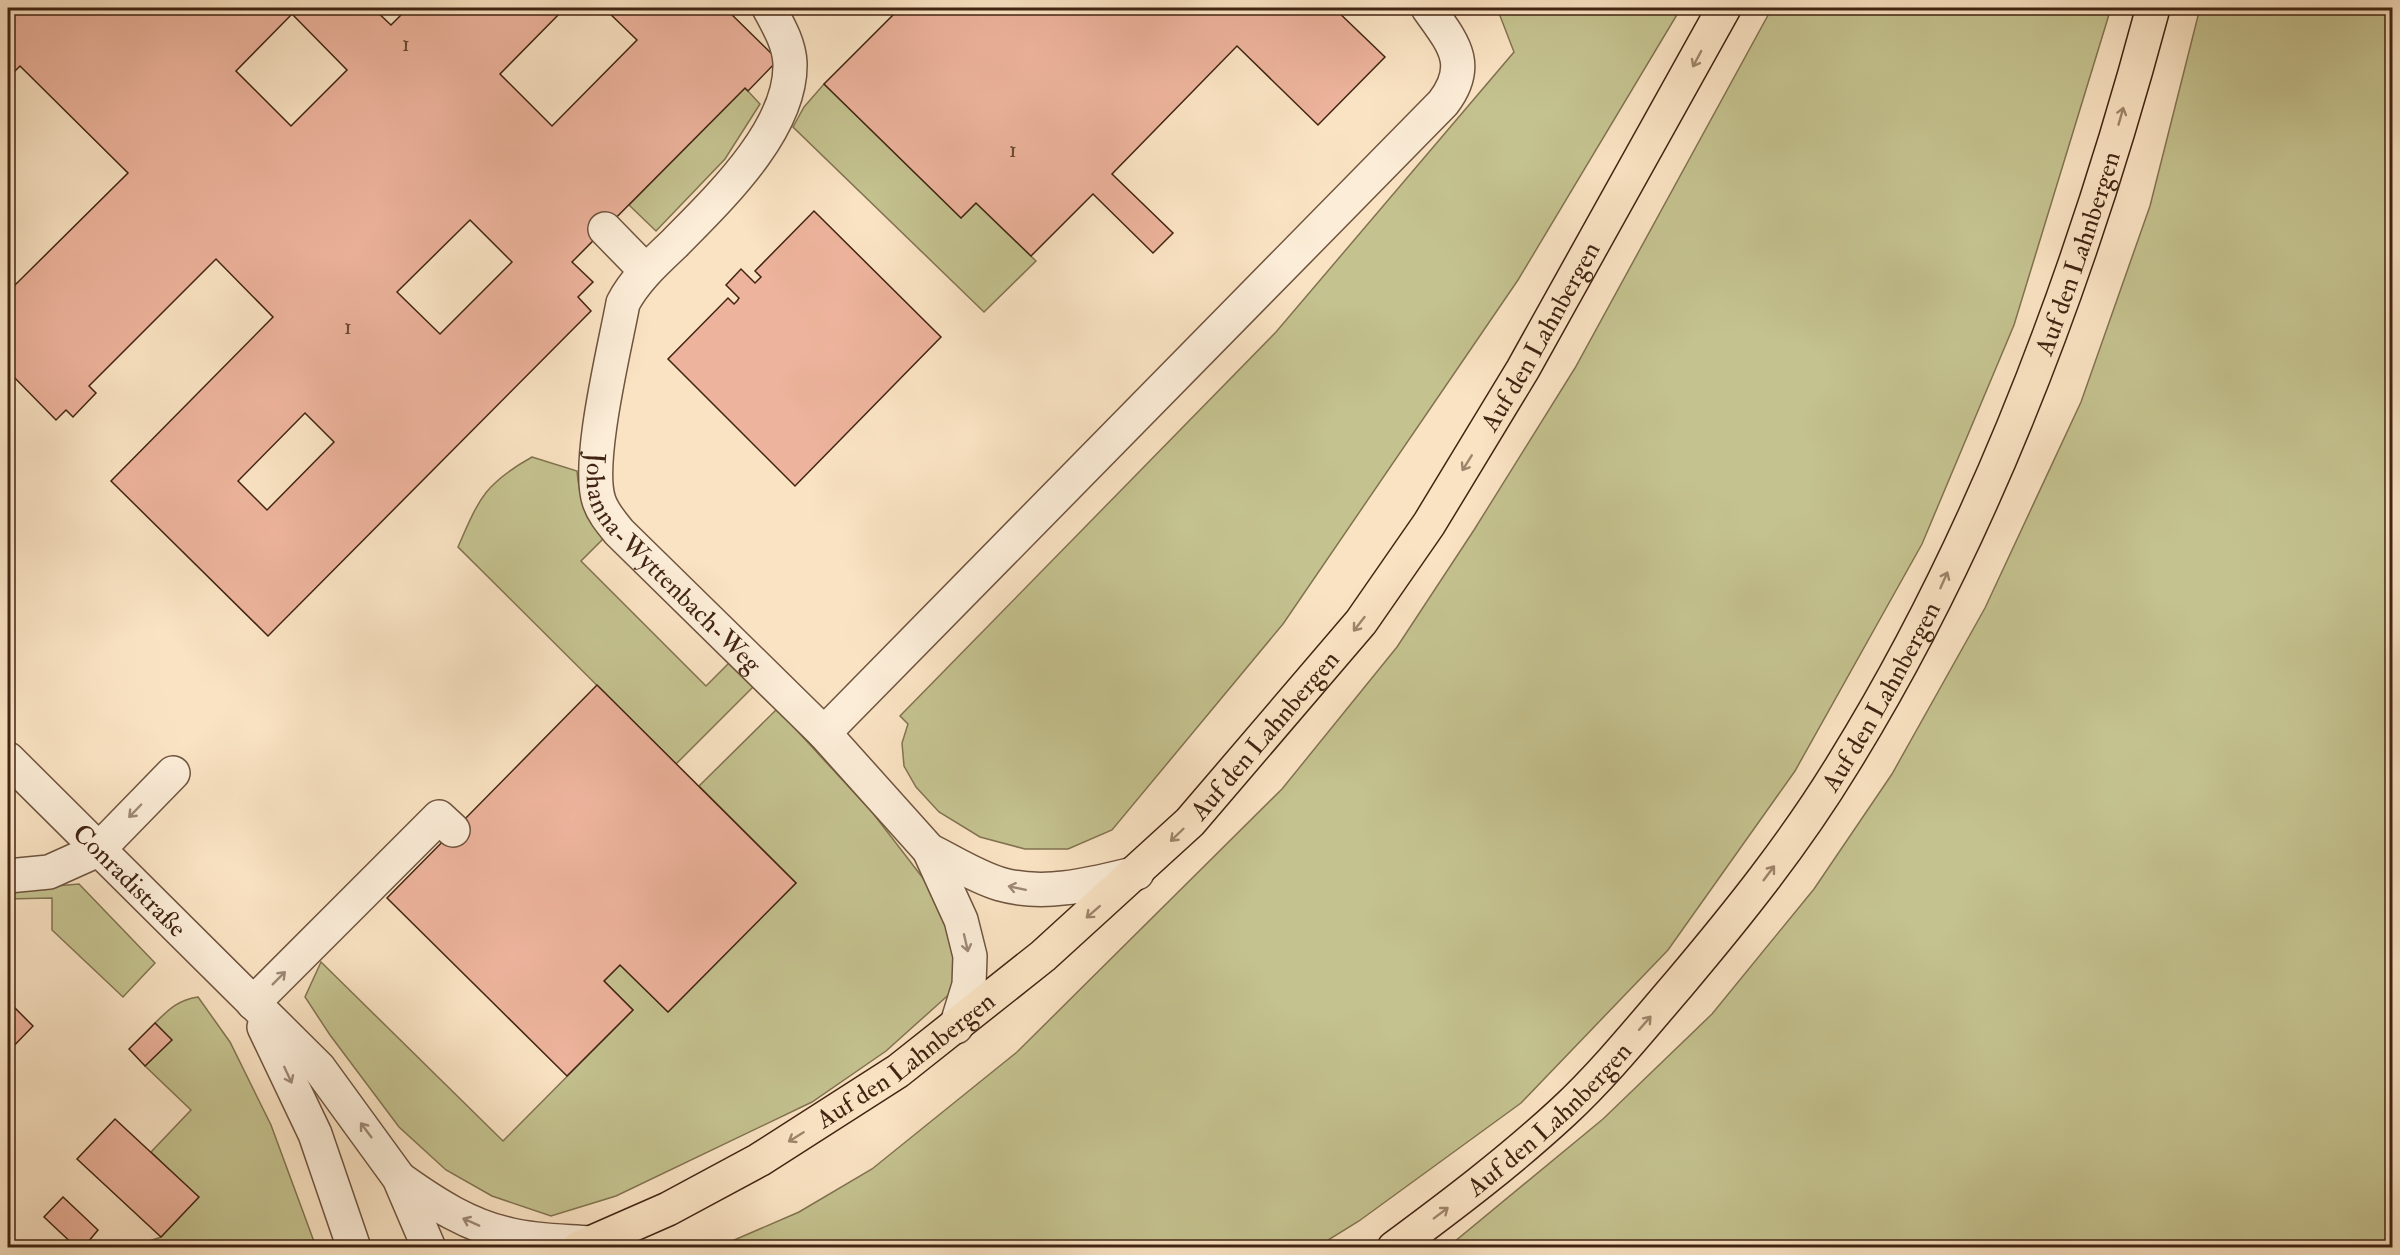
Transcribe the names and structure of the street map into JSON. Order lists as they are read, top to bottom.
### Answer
{
  "streets": {
    "main road": ["Auf den Lahnbergen"],
    "street": ["Johanna-Wyttenbach-Weg", "Conradistraße"]
  },
  "crossings": [
    ["Auf den Lahnbergen", "Johanna-Wyttenbach-Weg"],
    ["Auf den Lahnbergen", "Conradistraße"]
  ],
  "house_numbers": ["1", "1", "1"]
}
